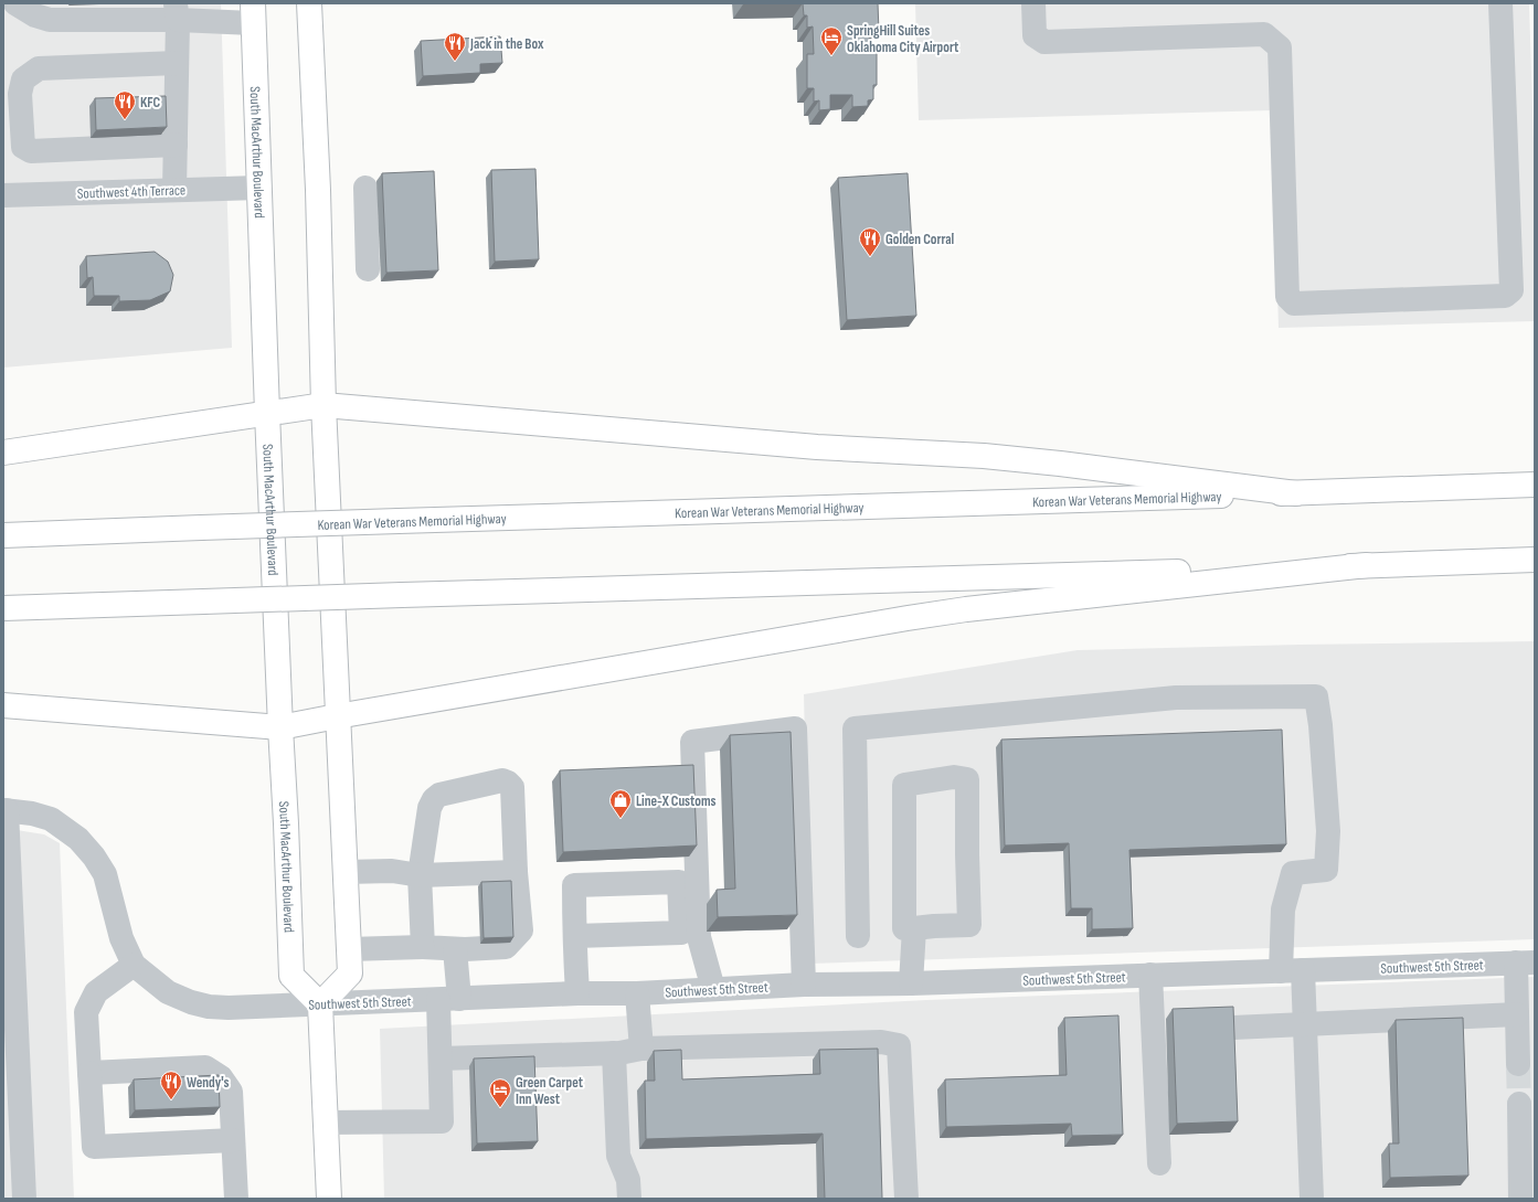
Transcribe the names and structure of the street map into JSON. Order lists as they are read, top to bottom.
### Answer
{
  "streets": {
    "main road": ["South MacArthur Boulevard", "Korean War Veterans Memorial Highway"],
    "street": ["Southwest 4th Terrace", "Southwest 5th Street"]
  },
  "crossings": [
    ["South MacArthur Boulevard", "Southwest 4th Terrace"],
    ["South MacArthur Boulevard", "Southwest 5th Street"]
  ],
  "places": {
    "hotel": ["SpringHill Suites Oklahoma City Airport", "Green Carpet Inn West"],
    "restaurant": [
      "Jack in the Box",
      "KFC",
      "Golden Corral",
      "Wendy's"
    ],
    "shop": ["Line-X Customs"]
  }
}
